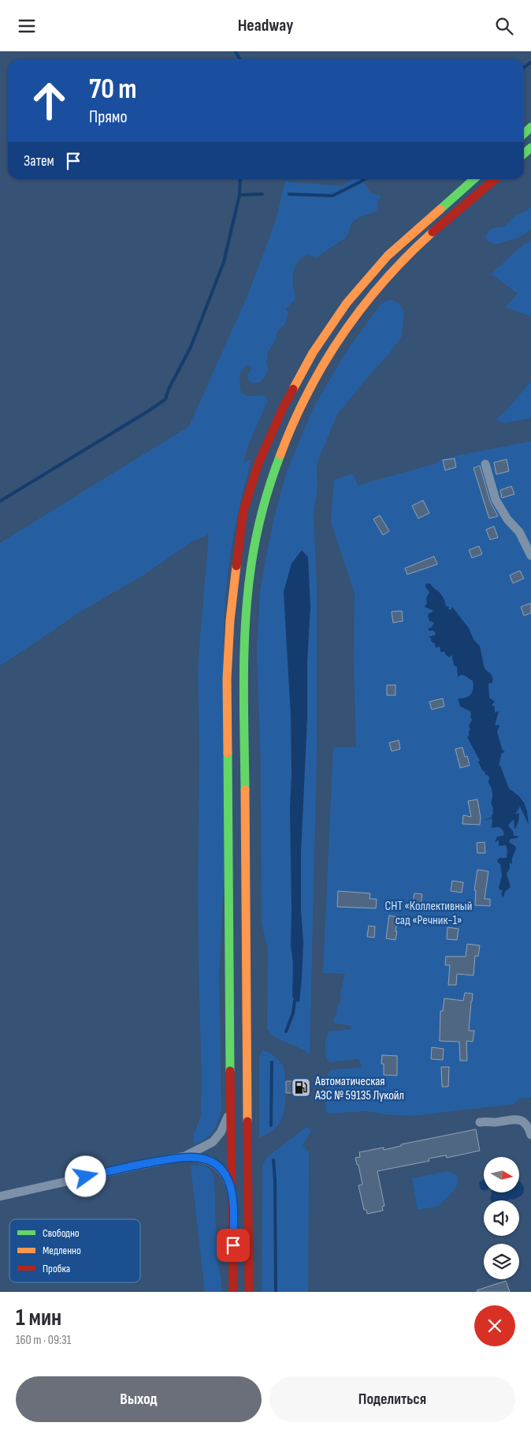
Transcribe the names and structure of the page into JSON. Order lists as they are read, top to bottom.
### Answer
{
  "parks": ["СНТ «Коллективный сад «Речник-1»"],
  "places": {
    "fuel station": ["Автоматическая АЗС № 59135 Лукойл"]
  },
  "legend": ["Свободно", "Медленно", "Пробка"],
  "north": "right",
  "page": {
    "header": "Headway",
    "turn": ["70 m", "Прямо"],
    "then": "Затем",
    "heading": ["1 мин", "160 m · 09:31"],
    "buttons": ["Выход", "Поделиться"]
  }
}
